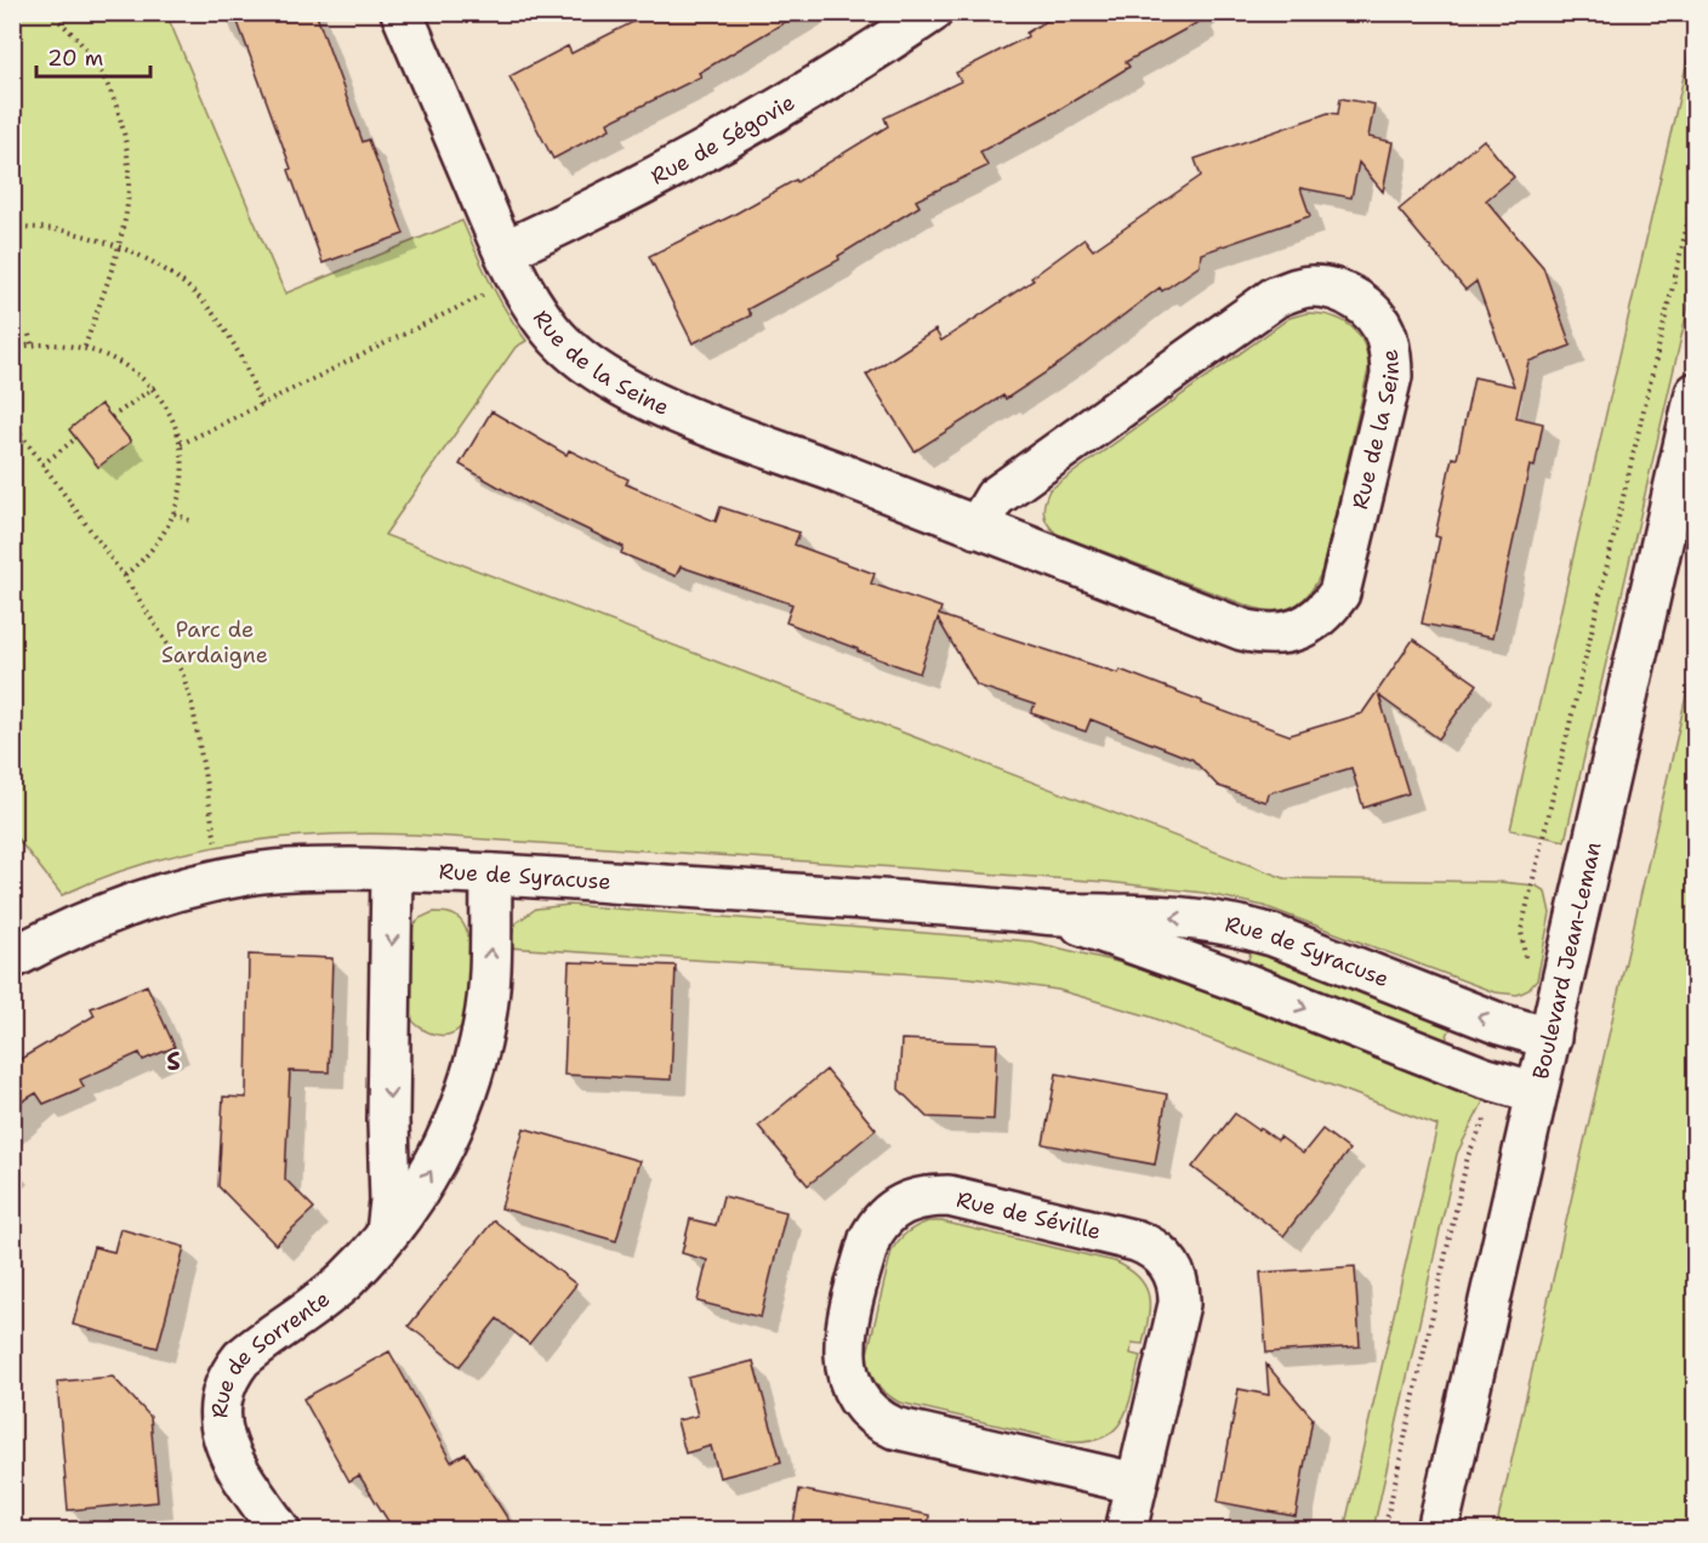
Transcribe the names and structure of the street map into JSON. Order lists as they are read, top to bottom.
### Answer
{
  "streets": {
    "street": [
      "Rue de Ségovie",
      "Rue de la Seine",
      "Rue de Syracuse",
      "Boulevard Jean-Leman",
      "Rue de Séville",
      "Rue de Sorrente"
    ]
  },
  "crossings": [
    ["Rue de Ségovie", "Rue de la Seine"],
    ["Rue de Syracuse", "Boulevard Jean-Leman"],
    ["Rue de Syracuse", "Rue de Sorrente"]
  ],
  "districts": ["S"],
  "parks": ["Parc de Sardaigne"],
  "scale_bar": "20 m"
}
